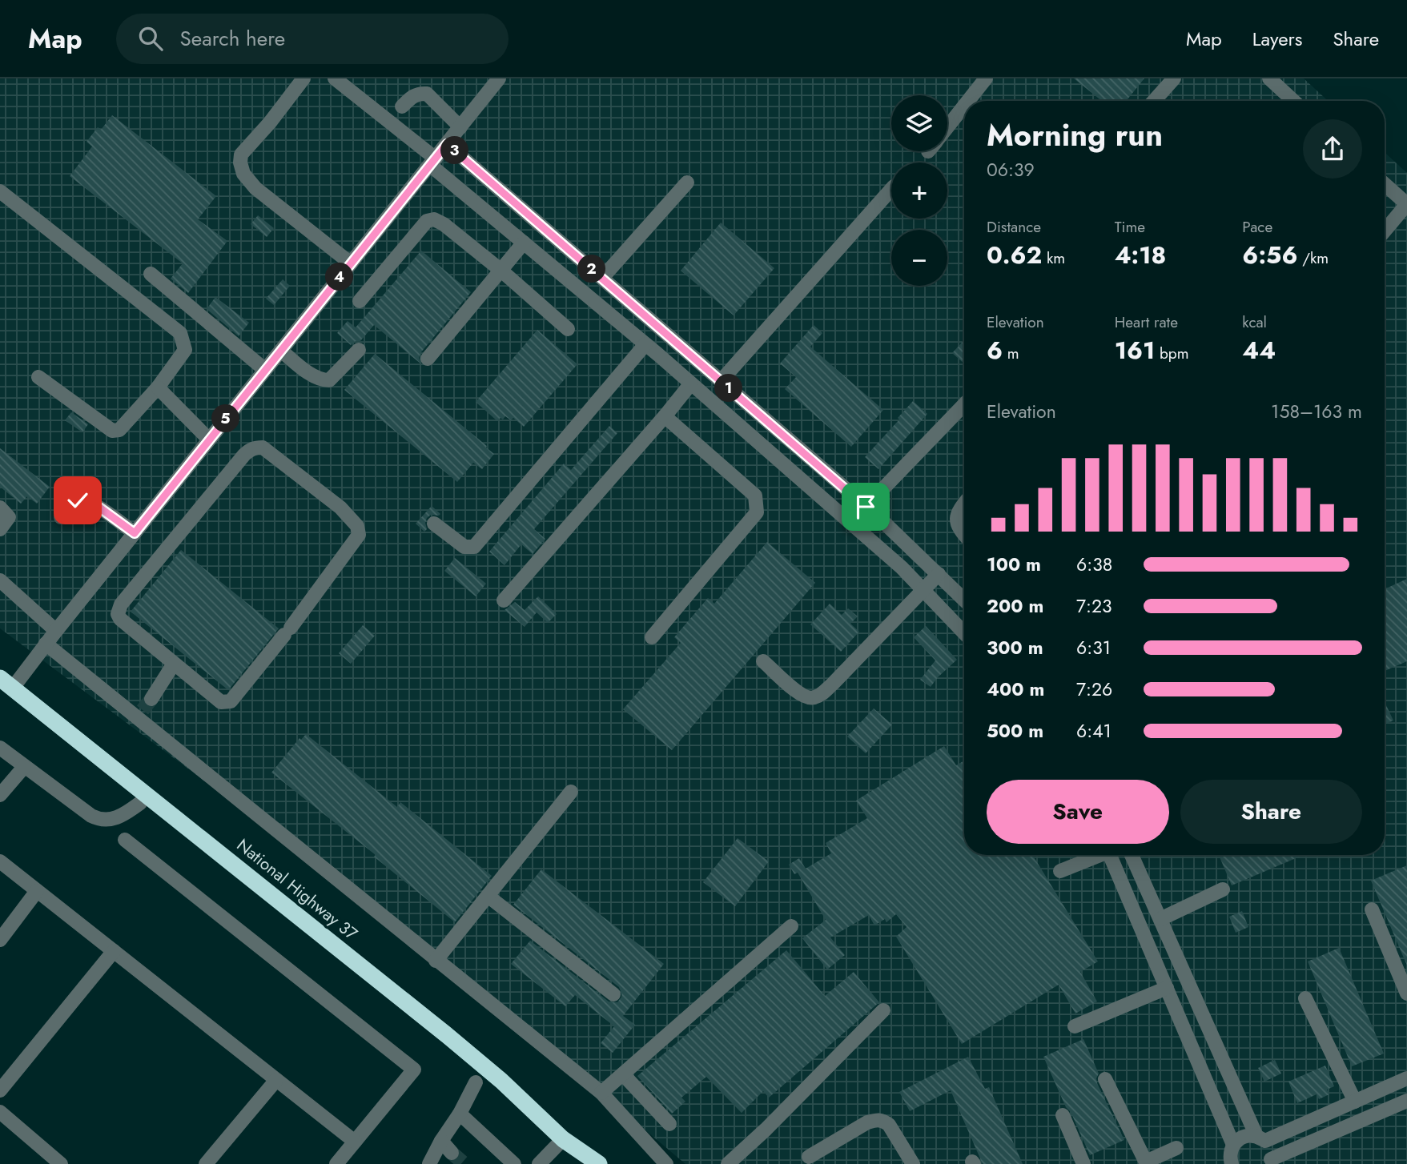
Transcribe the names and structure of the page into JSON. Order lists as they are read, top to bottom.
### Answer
{
  "streets": {
    "highway": ["National Highway 37"]
  },
  "page": {
    "header": "Map",
    "search": "Search here",
    "nav": ["Map", "Layers", "Share"],
    "map_buttons": ["+", "−"],
    "heading": ["Morning run", "06:39"],
    "pins": [
      "3",
      "2",
      "4",
      "1",
      "5"
    ],
    "stats": [
      ["Distance", "0.62 km"],
      ["Time", "4:18"],
      ["Pace", "6:56 /km"],
      ["Elevation", "6 m"],
      ["Heart rate", "161 bpm"],
      ["kcal", "44"]
    ],
    "chart": ["Elevation", "158–163 m"],
    "list": [
      {
        "name": "100 m",
        "note": "6:38"
      },
      {
        "name": "200 m",
        "note": "7:23"
      },
      {
        "name": "300 m",
        "note": "6:31"
      },
      {
        "name": "400 m",
        "note": "7:26"
      },
      {
        "name": "500 m",
        "note": "6:41"
      }
    ],
    "buttons": ["Save", "Share"]
  }
}
